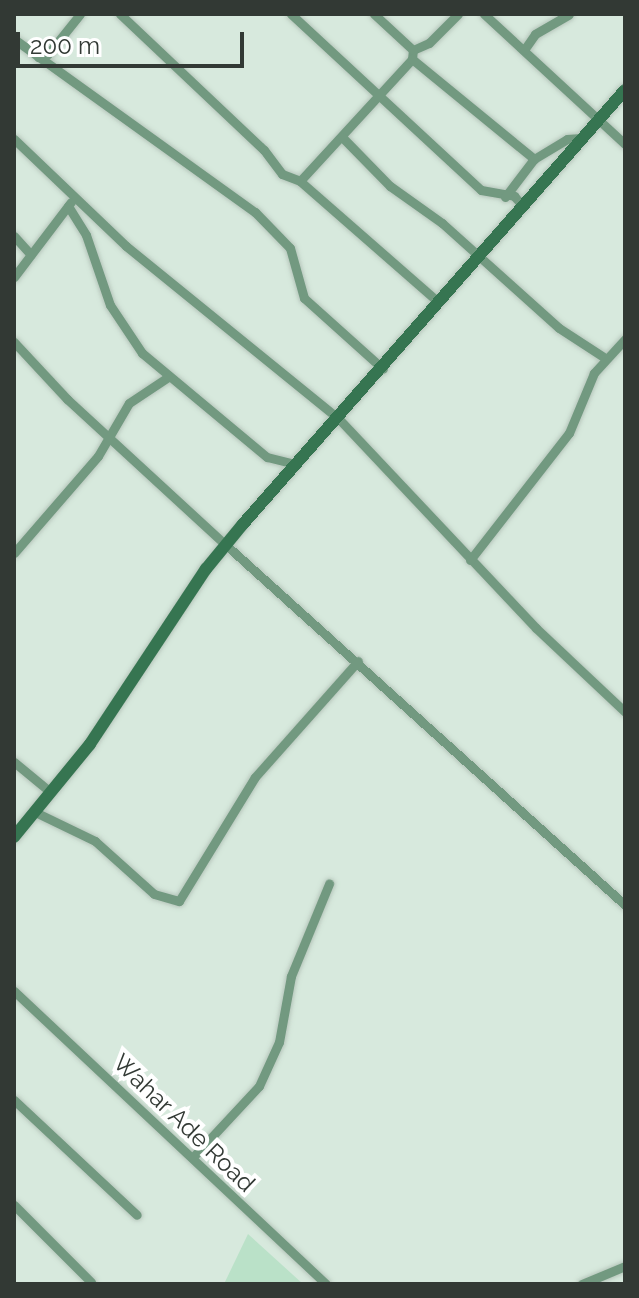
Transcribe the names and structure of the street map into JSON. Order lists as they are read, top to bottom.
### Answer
{
  "streets": {
    "street": ["Wahar Ade Road"]
  },
  "scale_bar": "200 m"
}
